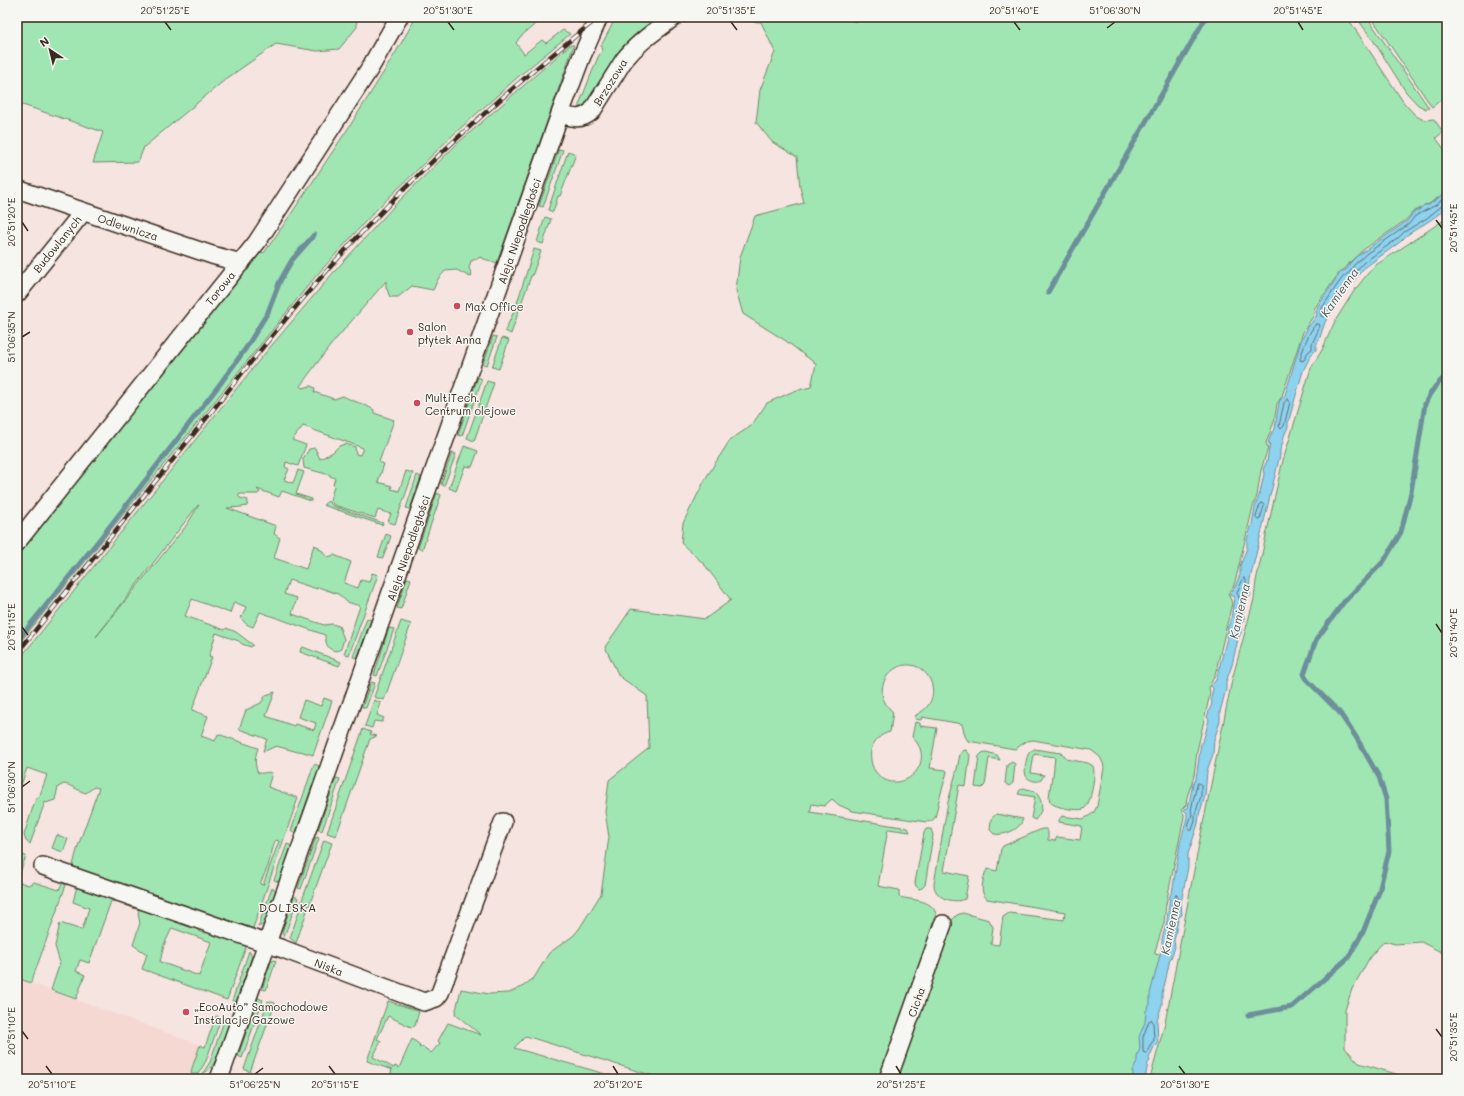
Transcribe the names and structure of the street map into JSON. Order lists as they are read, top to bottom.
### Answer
{
  "streets": {
    "street": [
      "Brzozowa",
      "Odlewnicza",
      "Aleja Niepodległości",
      "Budowlanych",
      "Torowa",
      "Niska",
      "Cicha"
    ]
  },
  "crossings": [
    ["Brzozowa", "Aleja Niepodległości"],
    ["Odlewnicza", "Budowlanych"],
    ["Odlewnicza", "Torowa"],
    ["Aleja Niepodległości", "Niska"]
  ],
  "districts": ["DOLISKA"],
  "water": ["Kamienna"],
  "places": [
    "Max Office",
    "Salon płytek Anna",
    "MultiTech. Centrum olejowe",
    "„EcoAuto” Samochodowe Instalacje Gazowe"
  ],
  "north": "top left",
  "coordinates": [
    "20°51'25\"E",
    "20°51'30\"E",
    "20°51'35\"E",
    "20°51'40\"E",
    "51°06'30\"N",
    "20°51'45\"E",
    "20°51'20\"E",
    "51°06'35\"N",
    "20°51'15\"E",
    "20°51'10\"E",
    "51°06'25\"N"
  ]
}
